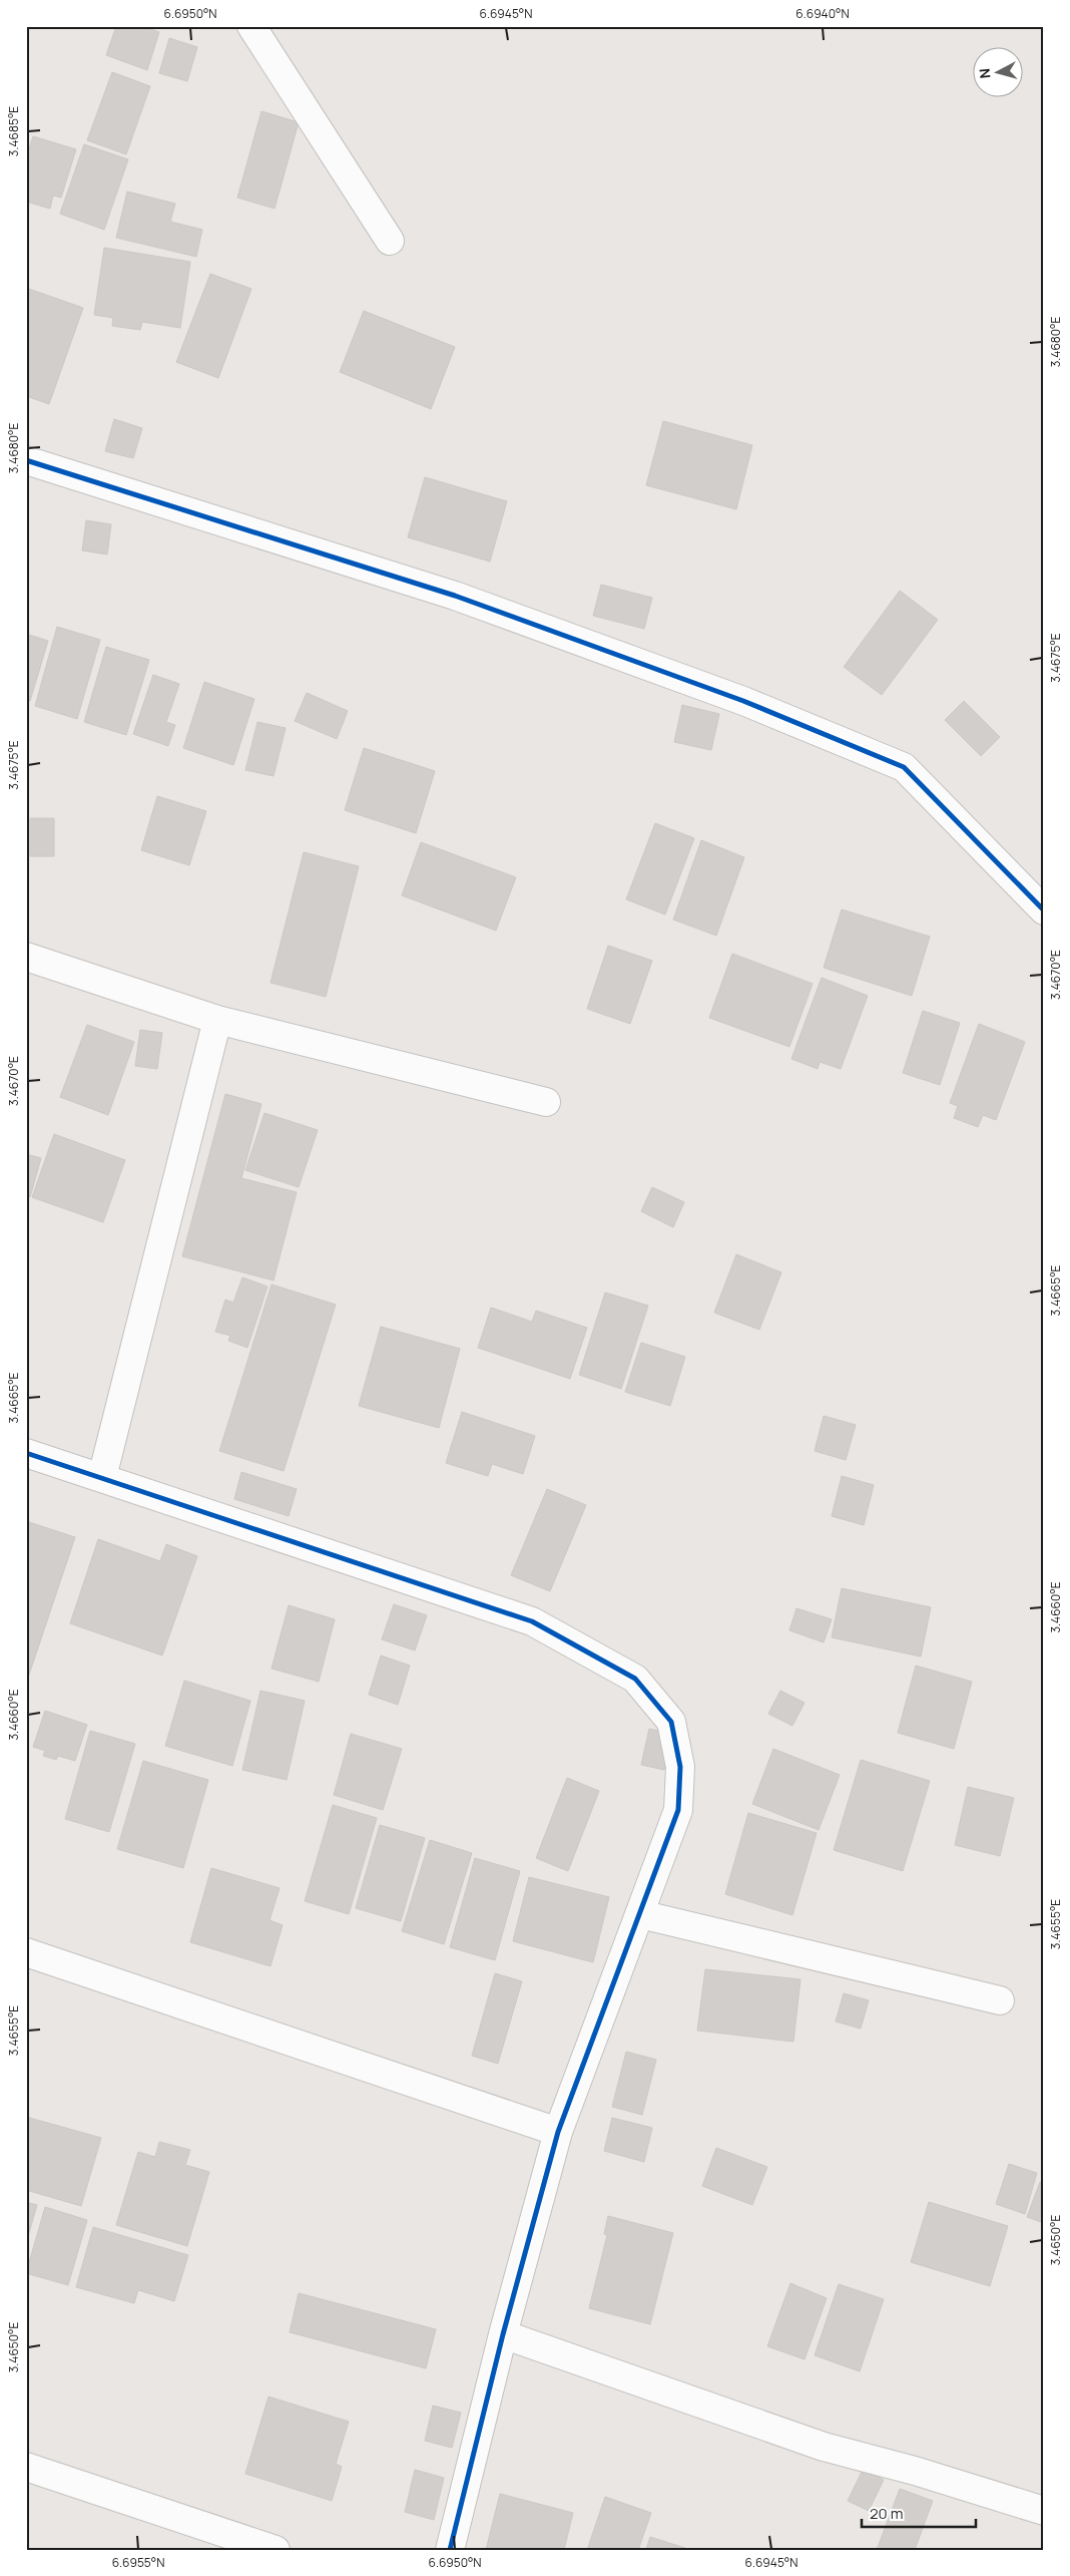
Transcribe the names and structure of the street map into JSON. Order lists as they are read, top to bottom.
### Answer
{
  "scale_bar": "20 m",
  "north": "left",
  "coordinates": [
    "6.6950°N",
    "6.6945°N",
    "6.6940°N",
    "3.4685°E",
    "3.4680°E",
    "3.4675°E",
    "3.4670°E",
    "3.4665°E",
    "3.4660°E",
    "3.4655°E",
    "3.4650°E",
    "6.6955°N"
  ]
}
